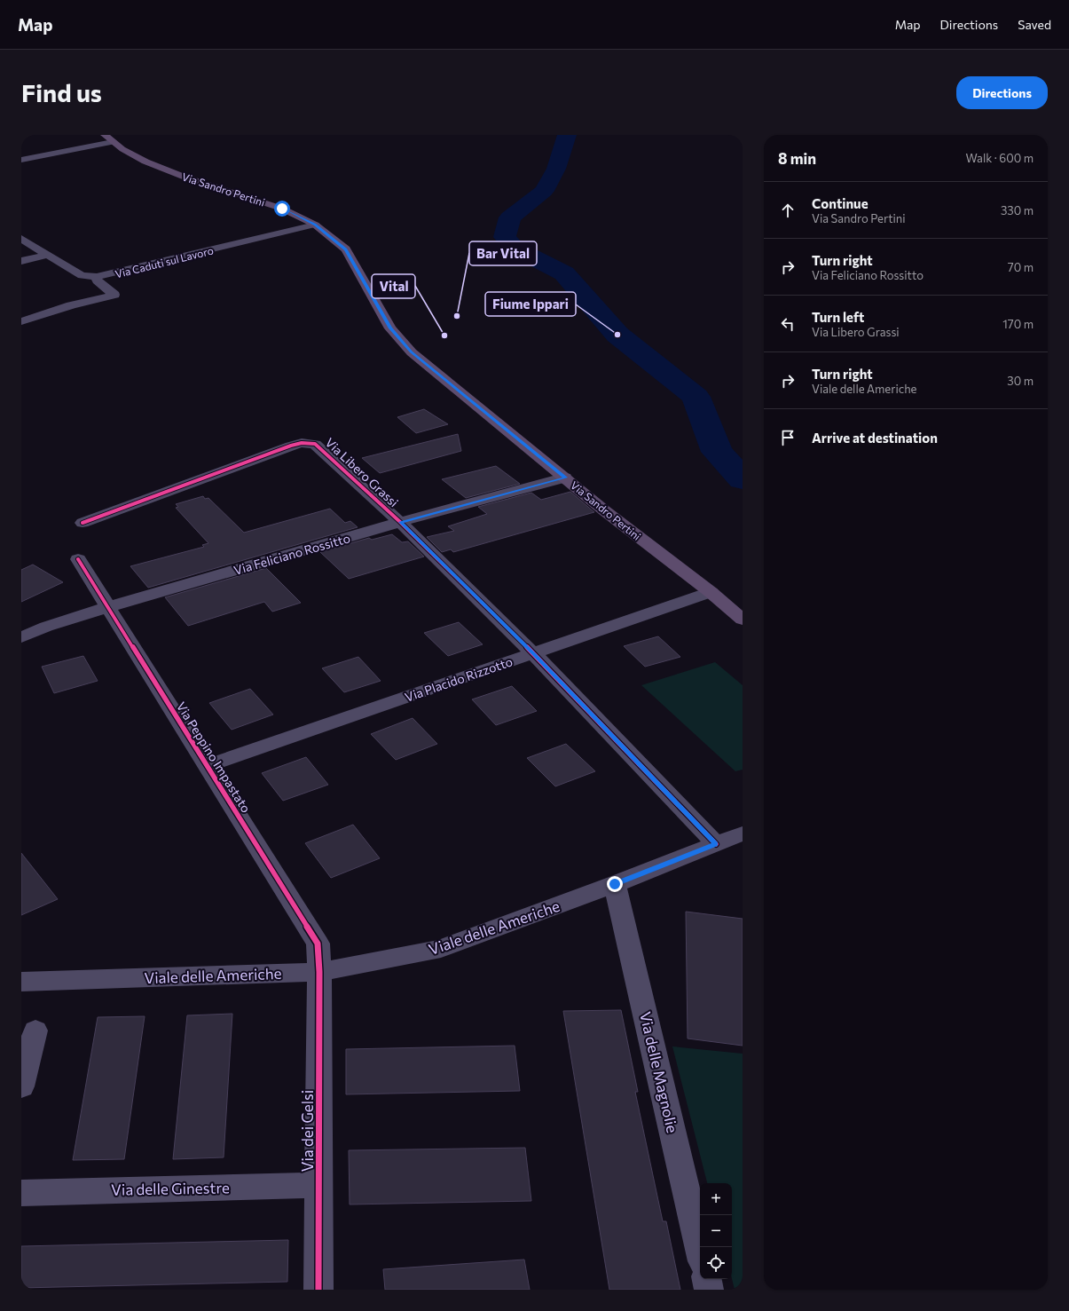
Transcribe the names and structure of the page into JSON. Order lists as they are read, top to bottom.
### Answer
{
  "streets": {
    "main road": ["Via Sandro Pertini"],
    "street": [
      "Via Caduti sul Lavoro",
      "Via Libero Grassi",
      "Via Feliciano Rossitto",
      "Via Placido Rizzotto",
      "Via Peppino Impastato",
      "Viale delle Americhe",
      "Via delle Magnolie",
      "Via dei Gelsi",
      "Via delle Ginestre"
    ]
  },
  "crossings": [
    ["Via Sandro Pertini", "Via Caduti sul Lavoro"],
    ["Via Sandro Pertini", "Via Feliciano Rossitto"],
    ["Via Sandro Pertini", "Via Placido Rizzotto"],
    ["Via Libero Grassi", "Via Feliciano Rossitto"],
    ["Via Libero Grassi", "Via Placido Rizzotto"],
    ["Via Libero Grassi", "Viale delle Americhe"],
    ["Via Feliciano Rossitto", "Via Peppino Impastato"],
    ["Via Placido Rizzotto", "Via Peppino Impastato"],
    ["Via Peppino Impastato", "Viale delle Americhe"],
    ["Via Peppino Impastato", "Via dei Gelsi"],
    ["Viale delle Americhe", "Via delle Magnolie"],
    ["Viale delle Americhe", "Via dei Gelsi"],
    ["Via dei Gelsi", "Via delle Ginestre"]
  ],
  "places": ["Bar Vital", "Fiume Ippari", "Vital"],
  "page": {
    "header": "Map",
    "nav": ["Map", "Directions", "Saved"],
    "buttons": "Directions",
    "title": "Find us",
    "heading": ["8 min", "Walk · 600 m"],
    "list": [
      ["Continue", "Via Sandro Pertini", "330 m"],
      ["Turn right", "Via Feliciano Rossitto", "70 m"],
      ["Turn left", "Via Libero Grassi", "170 m"],
      ["Turn right", "Viale delle Americhe", "30 m"],
      "Arrive at destination"
    ],
    "map_buttons": ["+", "−"]
  }
}
